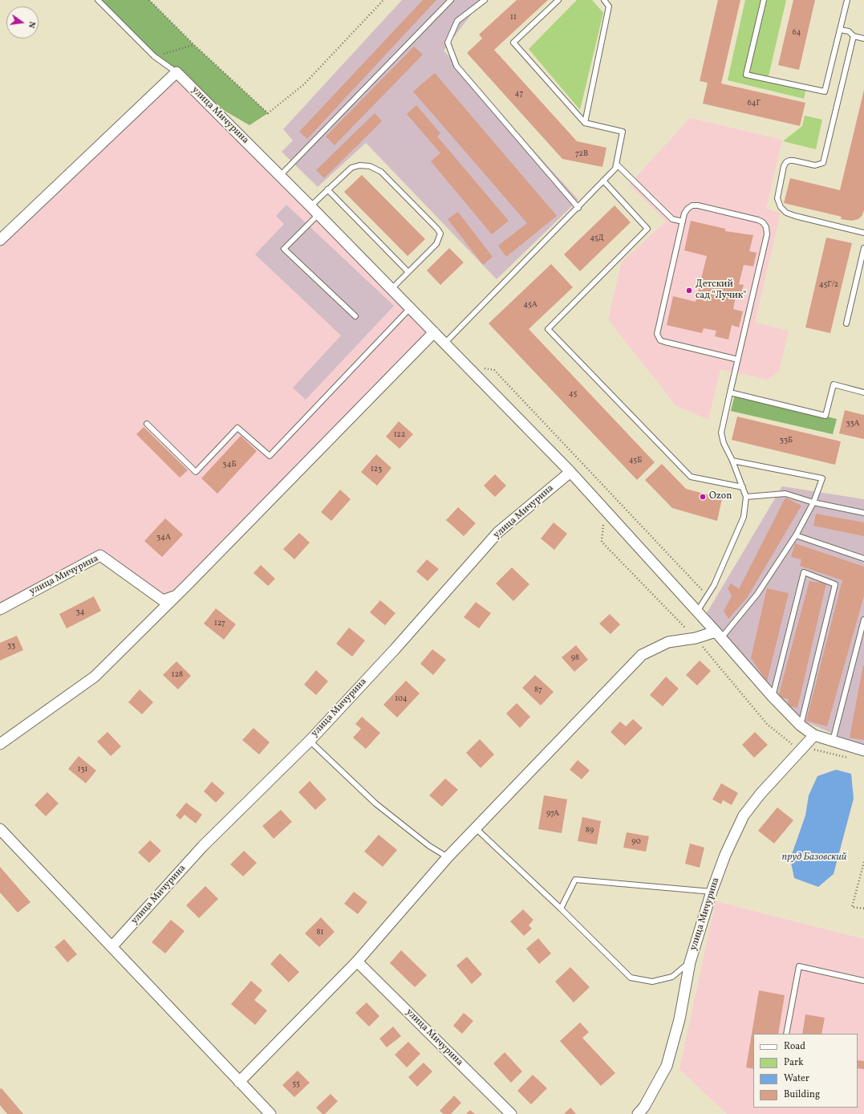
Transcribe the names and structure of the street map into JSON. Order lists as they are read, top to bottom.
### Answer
{
  "streets": {
    "street": ["улица Мичурина"]
  },
  "water": ["пруд Базовский"],
  "places": ["Детский сад \"Лучик\"", "Ozon"],
  "house_numbers": [
    "11",
    "64",
    "47",
    "64Г",
    "72В",
    "45Д",
    "45Г/2",
    "45А",
    "45",
    "33А",
    "122",
    "33Б",
    "45Б",
    "34Б",
    "123",
    "34А",
    "34",
    "127",
    "33",
    "98",
    "128",
    "87",
    "104",
    "131",
    "97А",
    "89",
    "90",
    "81",
    "55"
  ],
  "legend": [
    "Road",
    "Park",
    "Water",
    "Building"
  ],
  "north": "right"
}
